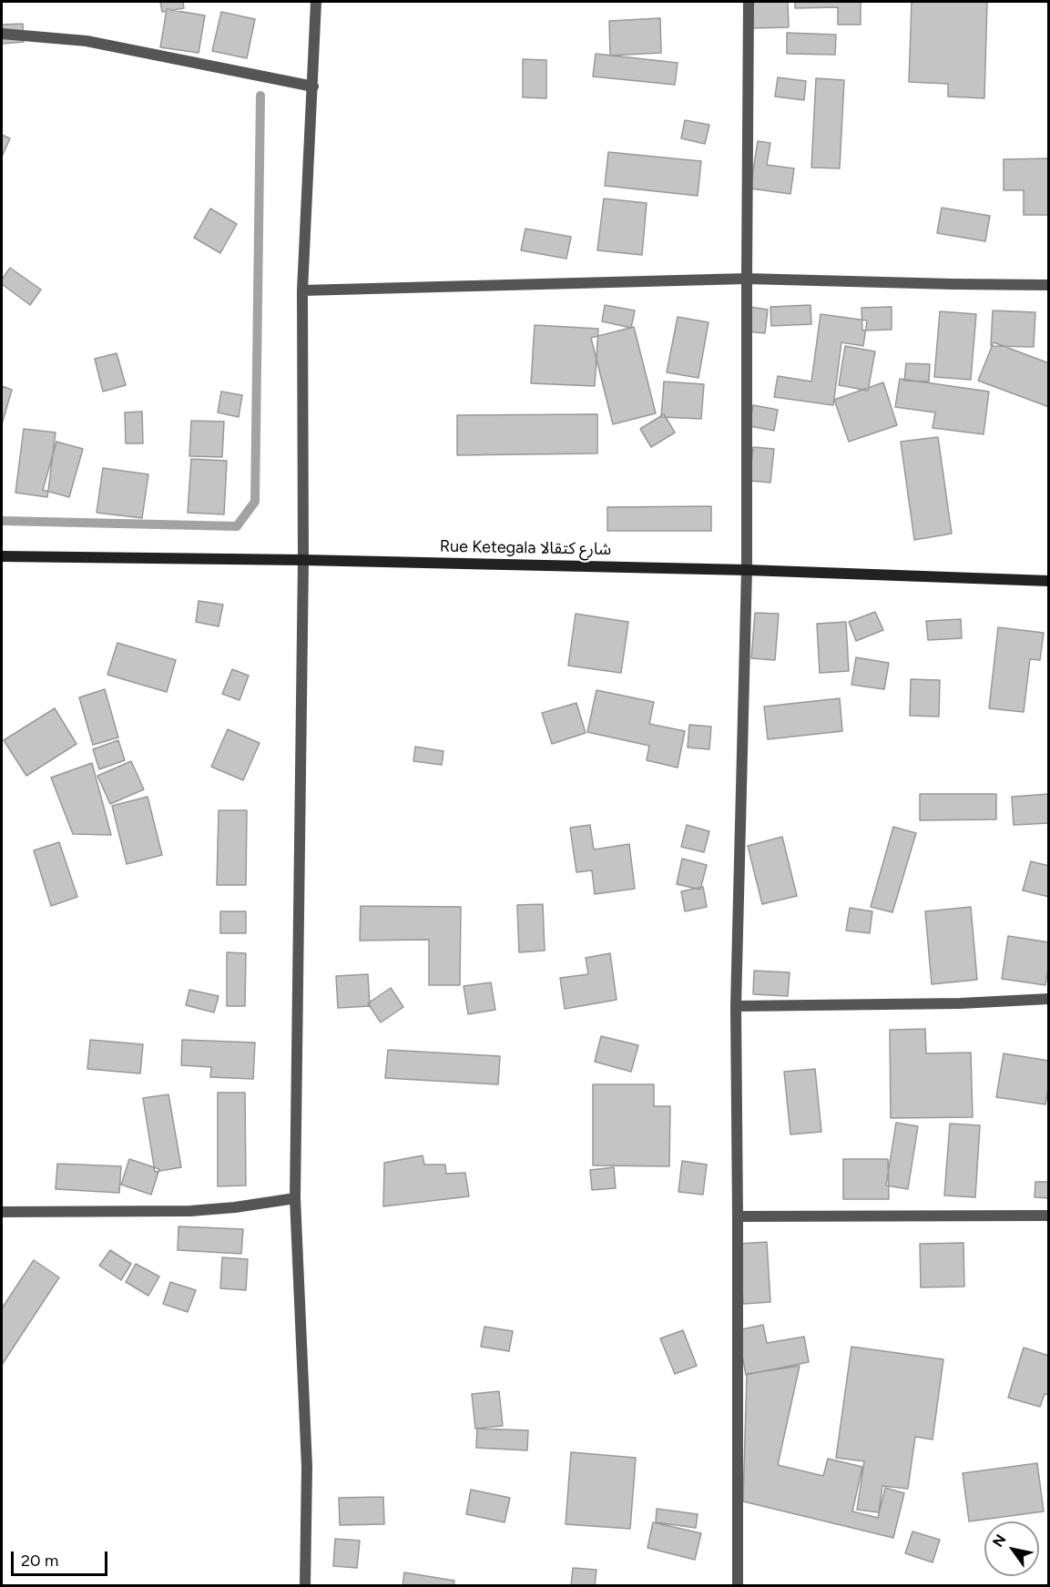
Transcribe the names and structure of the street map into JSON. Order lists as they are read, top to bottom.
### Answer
{
  "streets": {
    "street": ["Rue Ketegala شارع كتقالا"]
  },
  "scale_bar": "20 m",
  "north": "top left"
}
